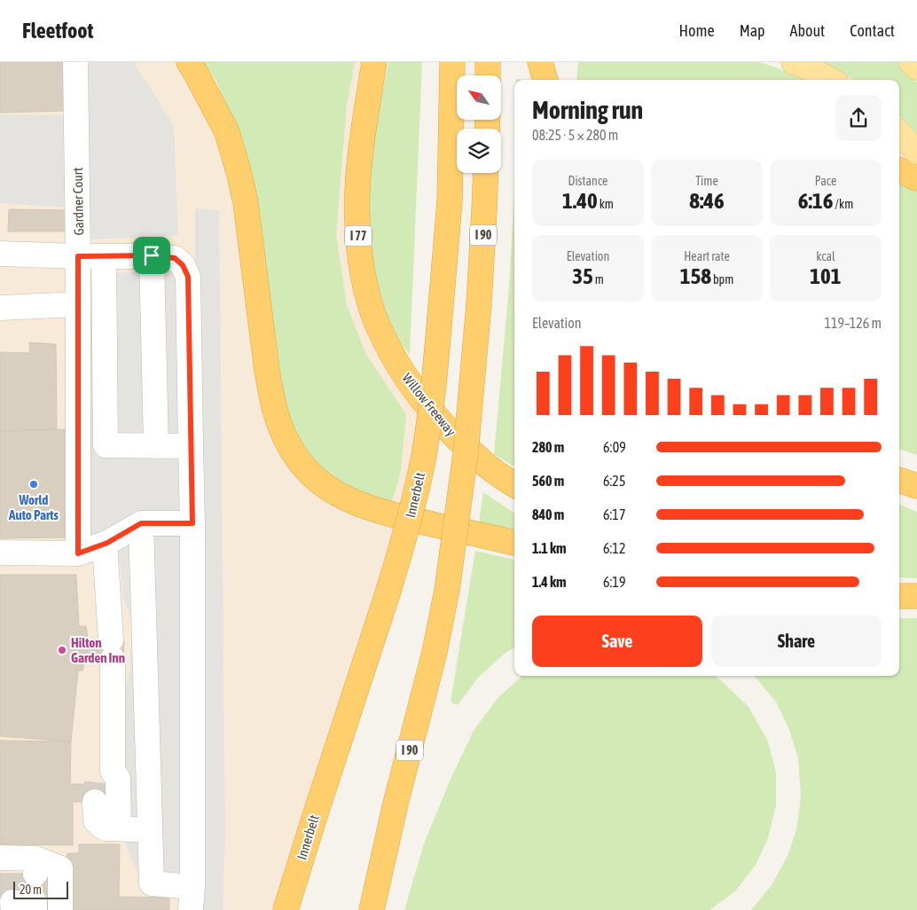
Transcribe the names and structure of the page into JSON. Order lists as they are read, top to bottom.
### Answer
{
  "streets": {
    "highway": [
      "I 90",
      "I 77",
      "Willow Freeway",
      "Innerbelt"
    ],
    "street": ["Gardner Court"]
  },
  "places": ["World Auto Parts", "Hilton Garden Inn"],
  "scale_bar": "20 m",
  "north": "top left",
  "page": {
    "header": "Fleetfoot",
    "nav": [
      "Home",
      "Map",
      "About",
      "Contact"
    ],
    "heading": ["Morning run", "08:25 · 5 × 280 m"],
    "stats": [
      ["Distance", "1.40 km"],
      ["Time", "8:46"],
      ["Pace", "6:16 /km"],
      ["Elevation", "35 m"],
      ["Heart rate", "158 bpm"],
      ["kcal", "101"]
    ],
    "chart": ["Elevation", "119–126 m"],
    "list": [
      {
        "name": "280 m",
        "note": "6:09"
      },
      {
        "name": "560 m",
        "note": "6:25"
      },
      {
        "name": "840 m",
        "note": "6:17"
      },
      {
        "name": "1.1 km",
        "note": "6:12"
      },
      {
        "name": "1.4 km",
        "note": "6:19"
      }
    ],
    "buttons": ["Save", "Share"],
    "scale": "20 m"
  }
}
